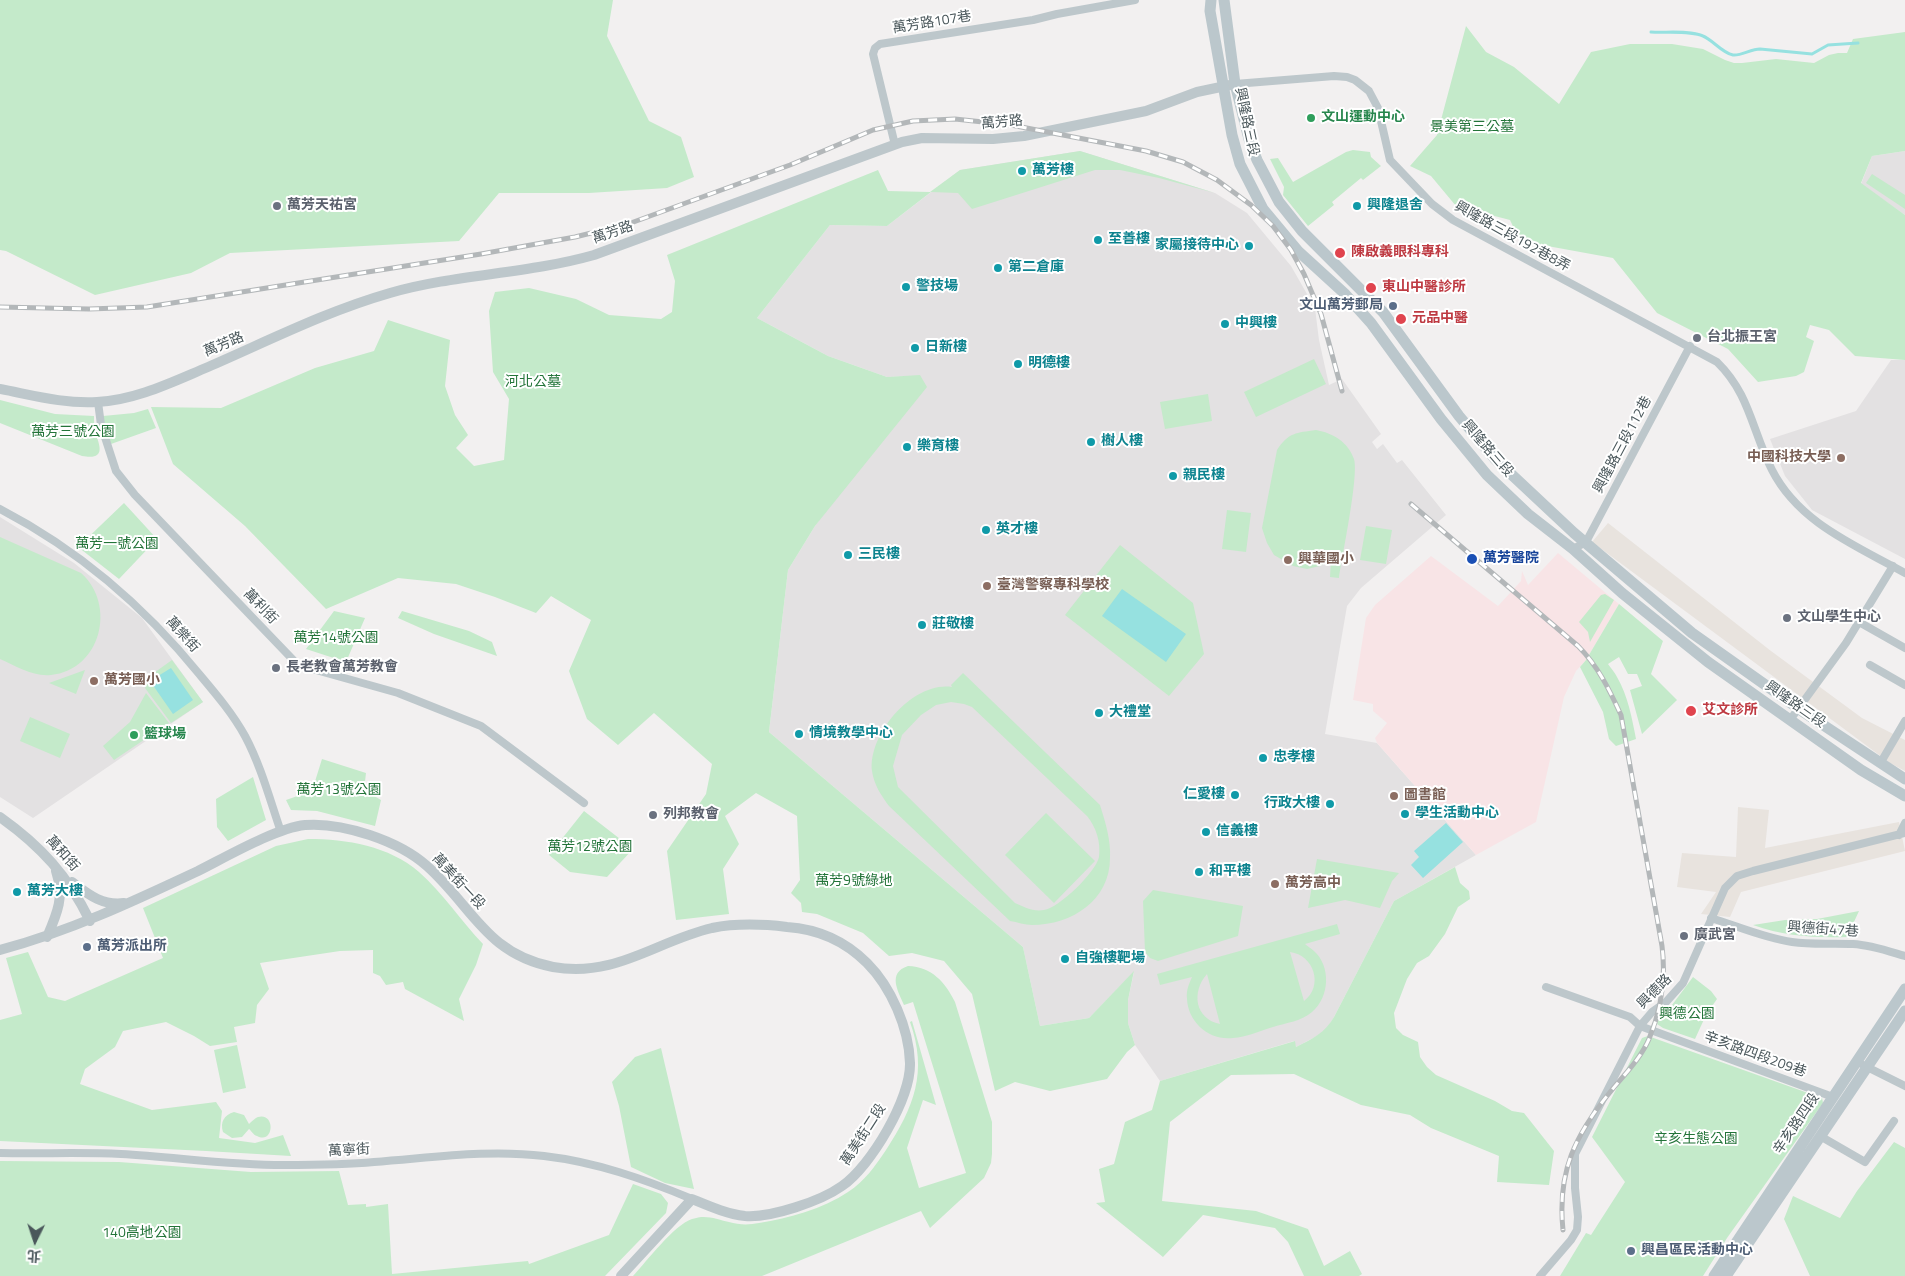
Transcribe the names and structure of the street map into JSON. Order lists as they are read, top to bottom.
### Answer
{
  "streets": {
    "main road": ["興隆路三段", "辛亥路四段"],
    "street": [
      "萬芳路107巷",
      "萬芳路",
      "興隆路三段192巷8弄",
      "興隆路三段112巷",
      "萬利街",
      "萬樂街",
      "萬和街",
      "萬美街一段",
      "興德街47巷",
      "興德路",
      "辛亥路四段209巷",
      "萬美街二段",
      "萬寧街"
    ]
  },
  "crossings": [
    ["萬芳路107巷", "萬芳路"],
    ["興隆路三段", "萬芳路"],
    ["興隆路三段", "興隆路三段192巷8弄"],
    ["興隆路三段", "興隆路三段112巷"],
    ["萬芳路", "興隆路三段192巷8弄"],
    ["萬芳路", "萬利街"],
    ["興隆路三段192巷8弄", "興隆路三段112巷"],
    ["萬樂街", "萬美街一段"],
    ["萬和街", "萬美街一段"],
    ["萬美街一段", "萬美街二段"],
    ["興德街47巷", "興德路"],
    ["興德路", "辛亥路四段209巷"],
    ["辛亥路四段209巷", "辛亥路四段"],
    ["萬美街二段", "萬寧街"]
  ],
  "parks": [
    "景美第三公墓",
    "河北公墓",
    "萬芳三號公園",
    "萬芳一號公園",
    "萬芳14號公園",
    "萬芳13號公園",
    "萬芳12號公園",
    "萬芳9號綠地",
    "興德公園",
    "辛亥生態公園",
    "140高地公園"
  ],
  "places": [
    "文山運動中心",
    "萬芳樓",
    "萬芳天祐宮",
    "興隆退舍",
    "至善樓",
    "家屬接待中心",
    "陳啟義眼科專科",
    "第二倉庫",
    "警技場",
    "東山中醫診所",
    "文山萬芳郵局",
    "元品中醫",
    "中興樓",
    "台北振王宮",
    "日新樓",
    "明德樓",
    "樹人樓",
    "樂育樓",
    "中國科技大學",
    "親民樓",
    "英才樓",
    "三民樓",
    "萬芳醫院",
    "興華國小",
    "臺灣警察專科學校",
    "文山學生中心",
    "莊敬樓",
    "長老教會萬芳教會",
    "萬芳國小",
    "艾文診所",
    "大禮堂",
    "情境教學中心",
    "籃球場",
    "忠孝樓",
    "仁愛樓",
    "圖書館",
    "行政大樓",
    "學生活動中心",
    "列邦教會",
    "信義樓",
    "和平樓",
    "萬芳高中",
    "萬芳大樓",
    "廣武宮",
    "萬芳派出所",
    "自強樓靶場",
    "興昌區民活動中心"
  ],
  "north": "bottom"
}
